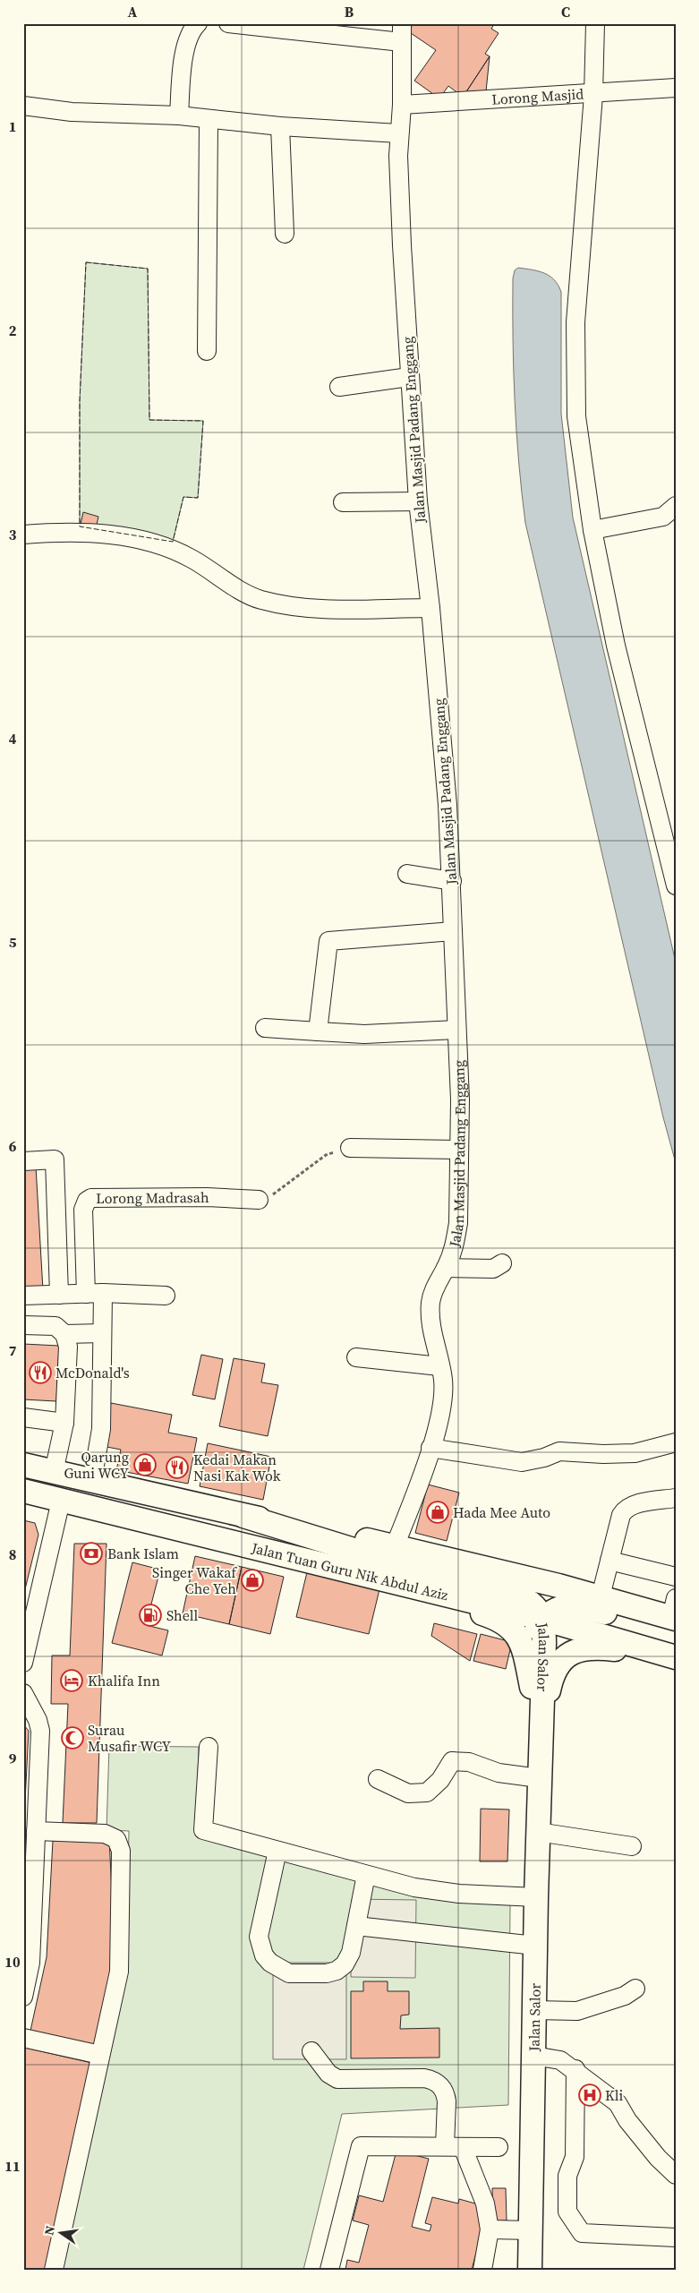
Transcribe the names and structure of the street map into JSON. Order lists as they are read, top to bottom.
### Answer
{
  "streets": {
    "main road": ["Jalan Tuan Guru Nik Abdul Aziz", "Jalan Salor"],
    "street": ["Lorong Masjid", "Jalan Masjid Padang Enggang", "Lorong Madrasah"]
  },
  "crossings": [
    ["Lorong Masjid", "Jalan Masjid Padang Enggang"],
    ["Jalan Masjid Padang Enggang", "Jalan Tuan Guru Nik Abdul Aziz"],
    ["Jalan Tuan Guru Nik Abdul Aziz", "Jalan Salor"]
  ],
  "places": {
    "restaurant": ["McDonald's", "Kedai Makan Nasi Kak Wok"],
    "shop": ["Qarung Guni WCY", "Hada Mee Auto", "Singer Wakaf Che Yeh"],
    "bank": ["Bank Islam"],
    "fuel station": ["Shell"],
    "hotel": ["Khalifa Inn"],
    "mosque": ["Surau Musafir WCY"],
    "hospital": ["Kli"]
  },
  "north": "left",
  "grid": {
    "columns": ["A", "B", "C"],
    "rows": [
      "1",
      "2",
      "3",
      "4",
      "5",
      "6",
      "7",
      "8",
      "9",
      "10",
      "11"
    ]
  }
}
